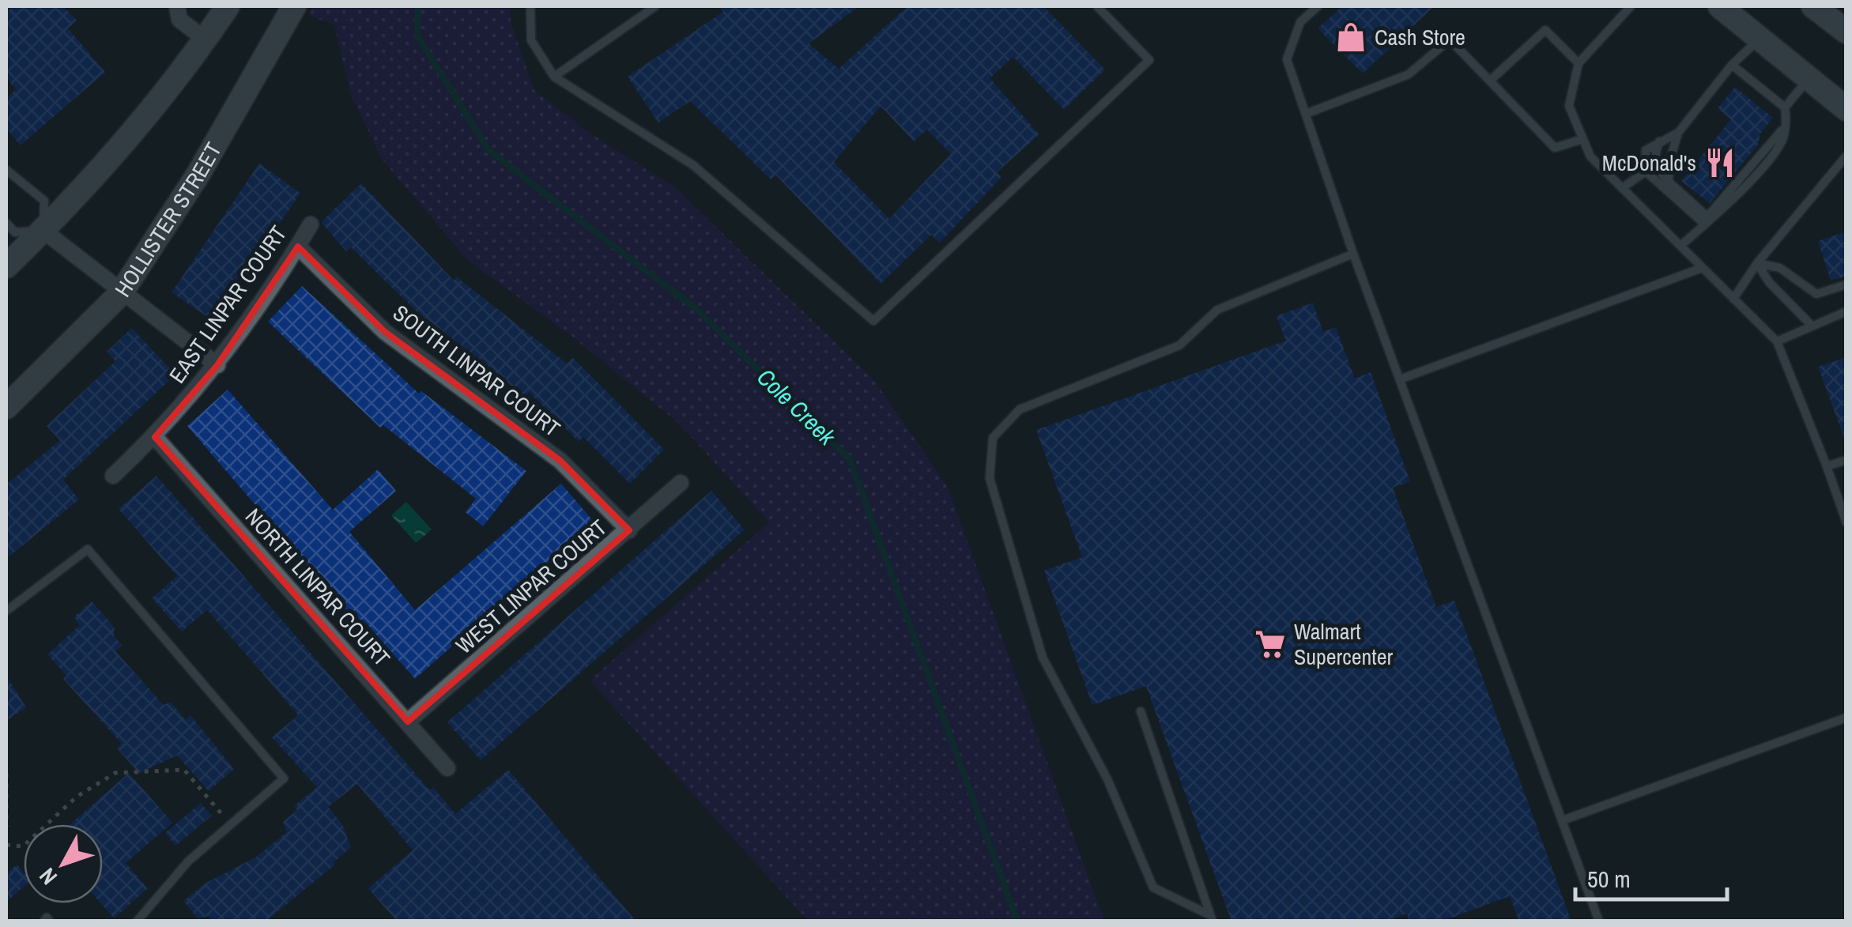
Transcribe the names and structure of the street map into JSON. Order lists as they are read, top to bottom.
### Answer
{
  "streets": {
    "main road": ["HOLLISTER STREET"],
    "street": [
      "EAST LINPAR COURT",
      "SOUTH LINPAR COURT",
      "WEST LINPAR COURT",
      "NORTH LINPAR COURT"
    ]
  },
  "crossings": [
    ["EAST LINPAR COURT", "SOUTH LINPAR COURT"],
    ["EAST LINPAR COURT", "NORTH LINPAR COURT"],
    ["SOUTH LINPAR COURT", "WEST LINPAR COURT"],
    ["WEST LINPAR COURT", "NORTH LINPAR COURT"]
  ],
  "water": ["Cole Creek"],
  "places": {
    "shop": ["Cash Store"],
    "restaurant": ["McDonald's"],
    "supermarket": ["Walmart Supercenter"]
  },
  "scale_bar": "50 m",
  "north": "bottom left"
}
